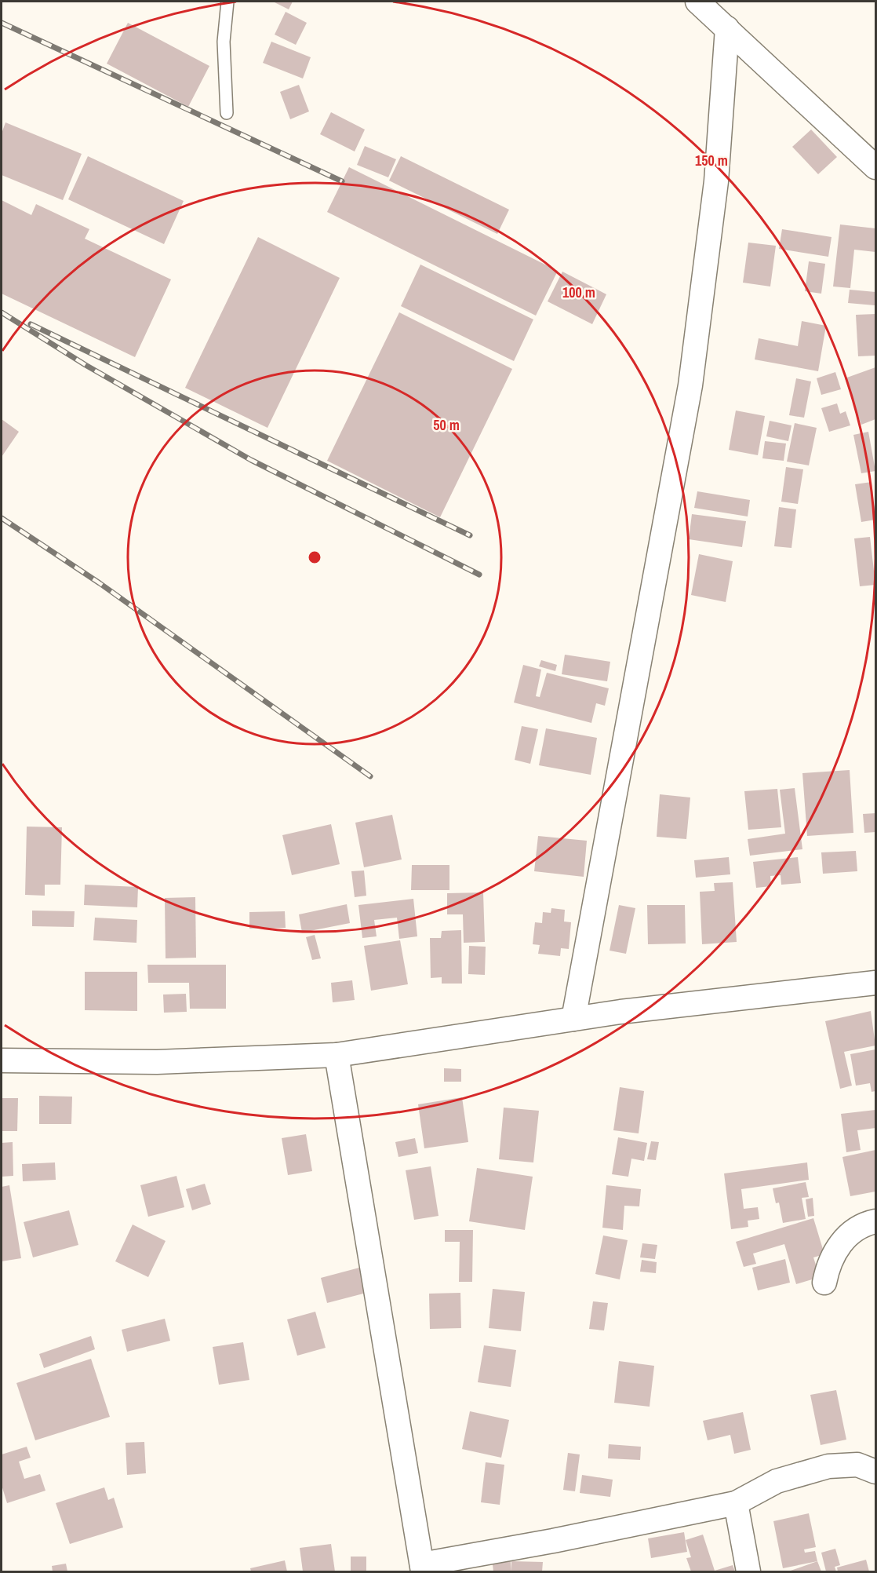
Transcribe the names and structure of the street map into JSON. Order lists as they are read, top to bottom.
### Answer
{
  "rings": ["150 m", "100 m", "50 m"]
}
